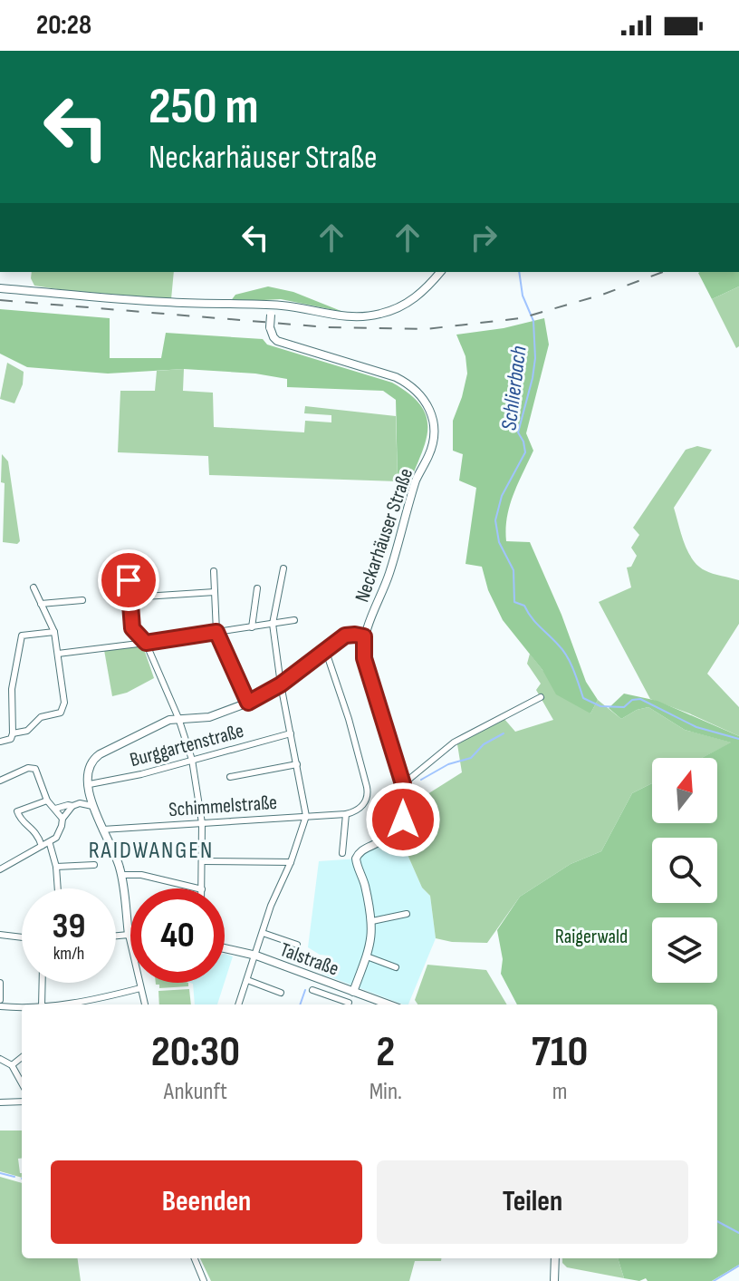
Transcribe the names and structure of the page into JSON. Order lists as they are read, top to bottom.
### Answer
{
  "streets": {
    "street": [
      "Neckarhäuser Straße",
      "Burggartenstraße",
      "Schimmelstraße",
      "Talstraße"
    ]
  },
  "districts": ["RAIDWANGEN"],
  "water": ["Schlierbach"],
  "parks": ["Raigerwald"],
  "north": "top",
  "page": {
    "status": "20:28",
    "turn": ["250 m", "Neckarhäuser Straße"],
    "speed": "39 km/h",
    "limit": "40",
    "eta": [
      "20:30",
      "Ankunft",
      "2",
      "Min.",
      "710",
      "m"
    ],
    "buttons": ["Beenden", "Teilen"]
  }
}
